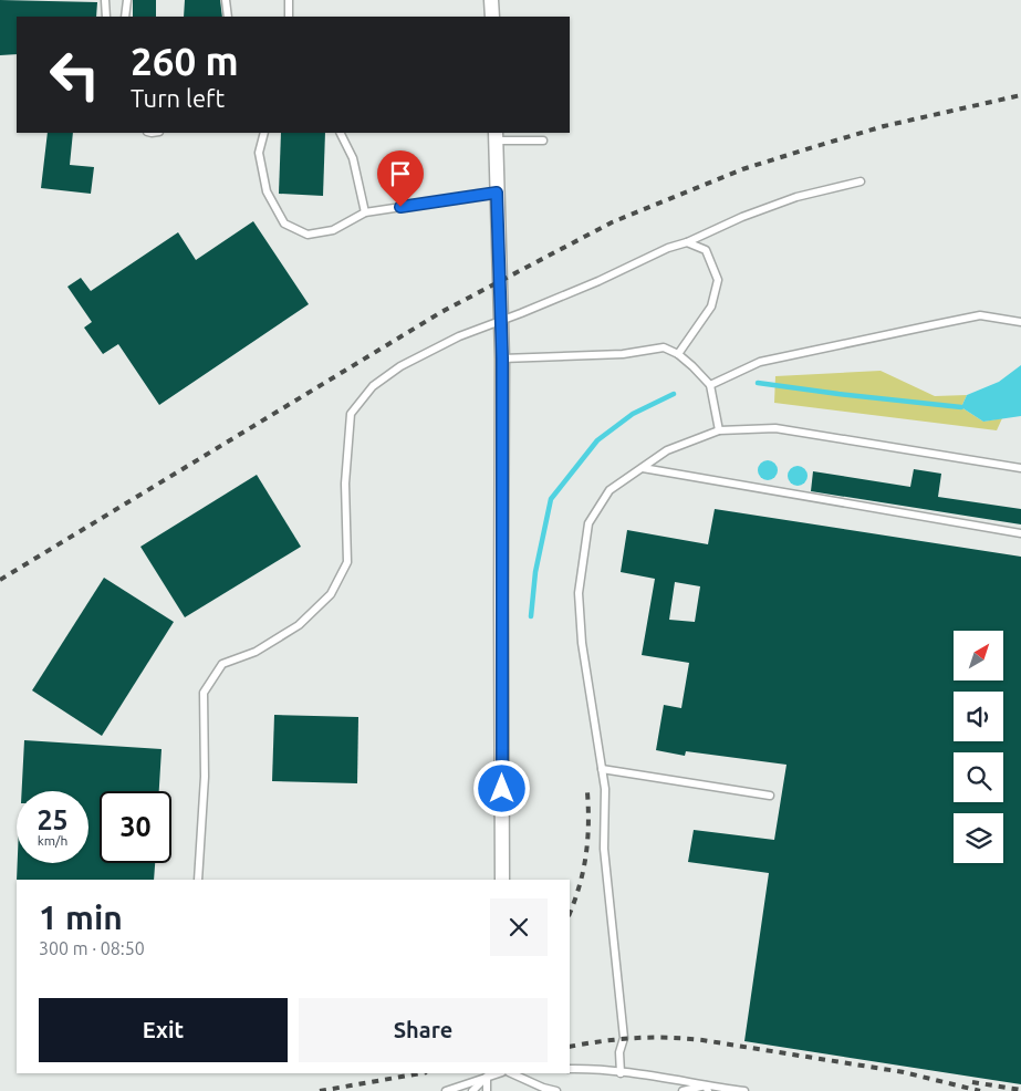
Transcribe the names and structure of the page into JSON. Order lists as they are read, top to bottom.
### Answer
{
  "north": "top right",
  "page": {
    "turn": ["260 m", "Turn left"],
    "speed": "25 km/h",
    "limit": "30",
    "heading": ["1 min", "300 m · 08:50"],
    "buttons": ["Exit", "Share"]
  }
}
